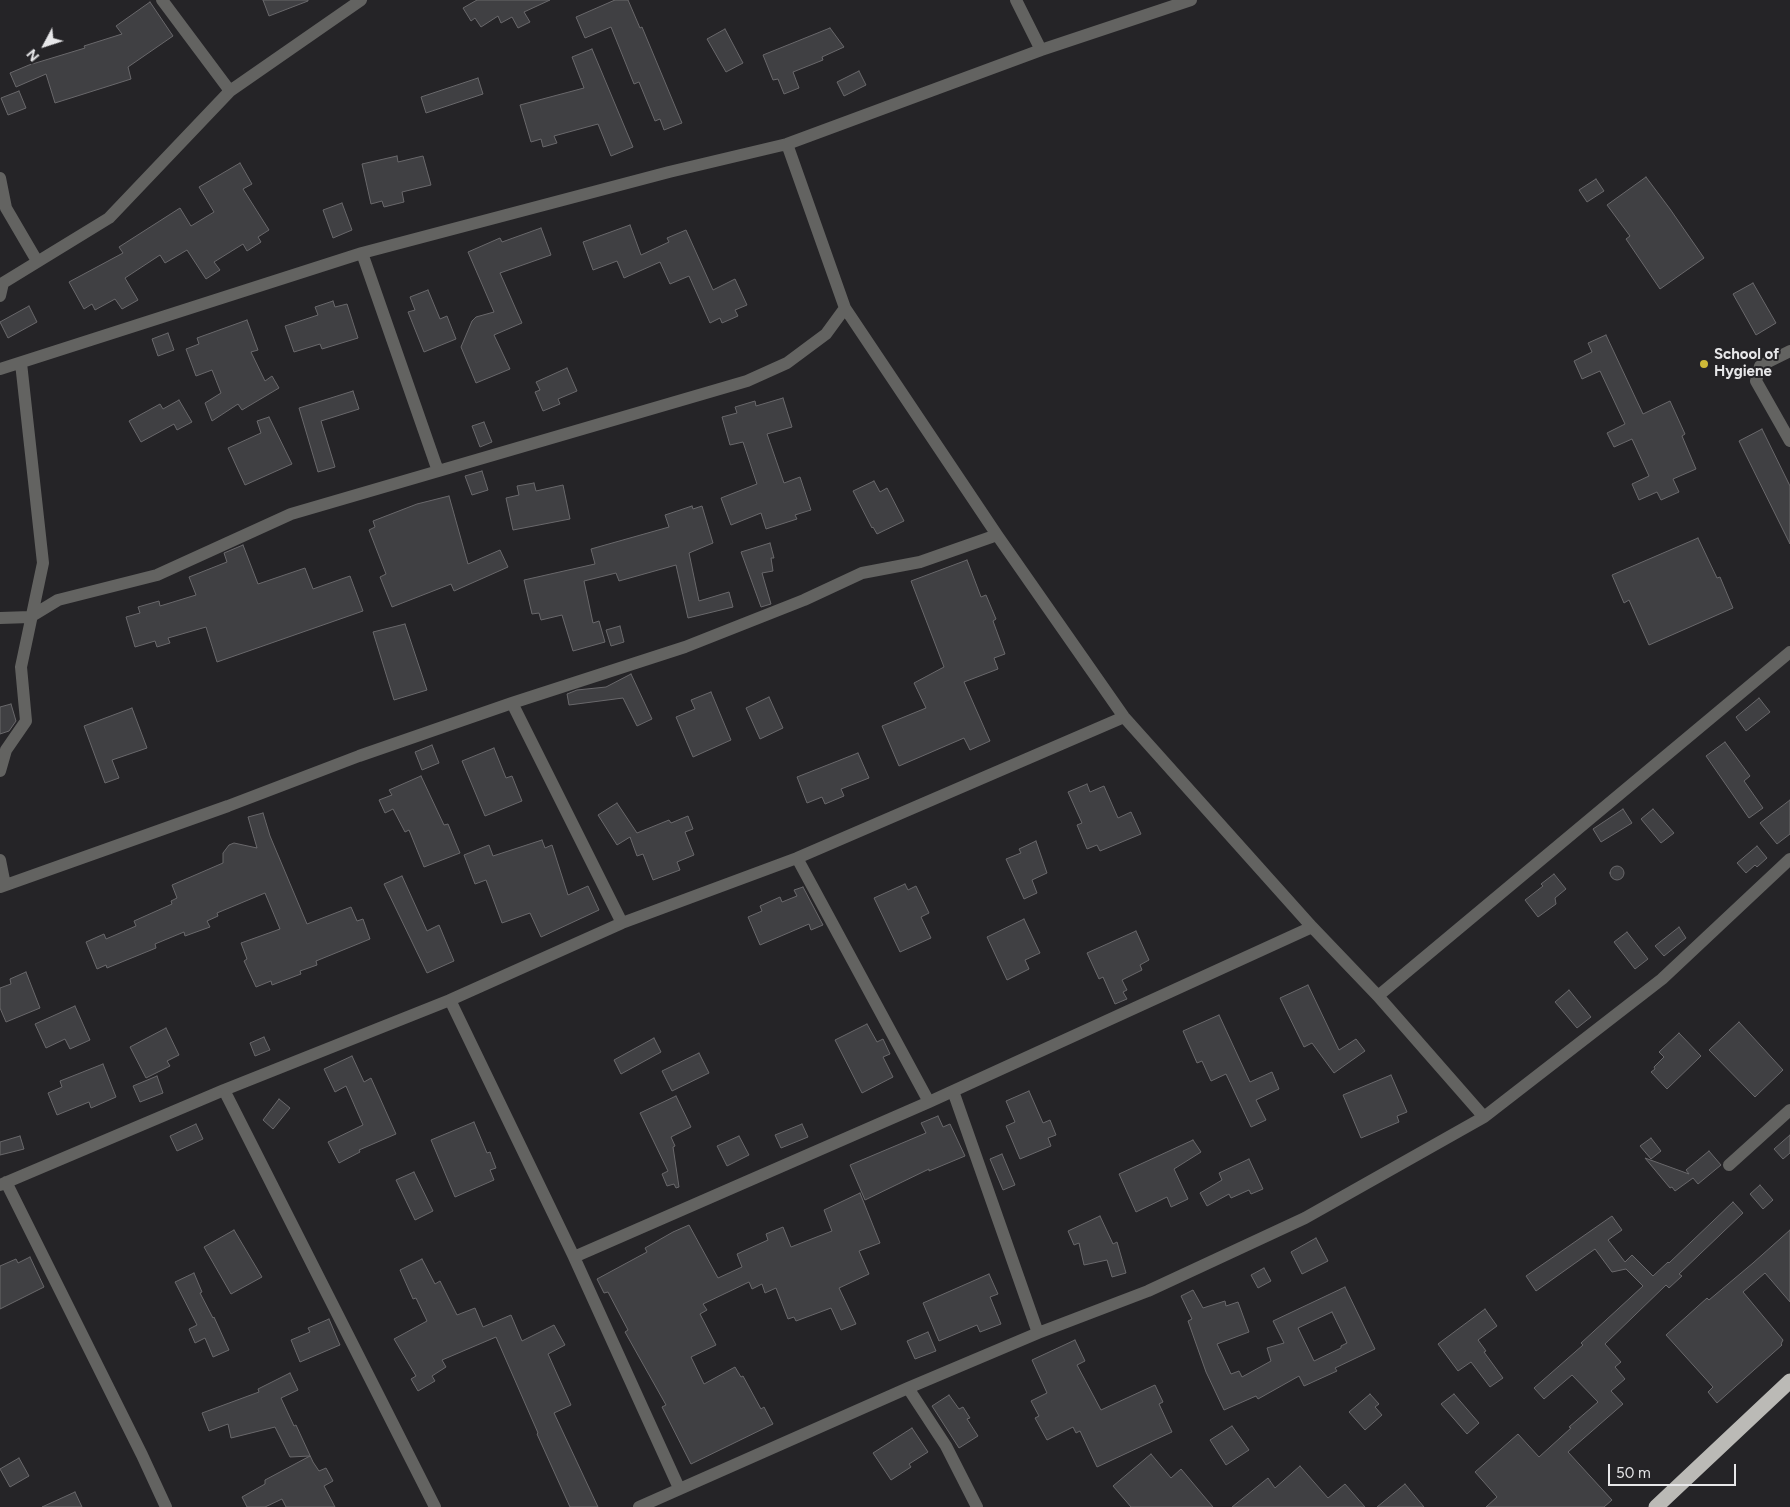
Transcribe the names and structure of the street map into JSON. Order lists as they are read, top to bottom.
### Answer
{
  "places": ["School of Hygiene"],
  "scale_bar": "50 m",
  "north": "bottom left"
}
